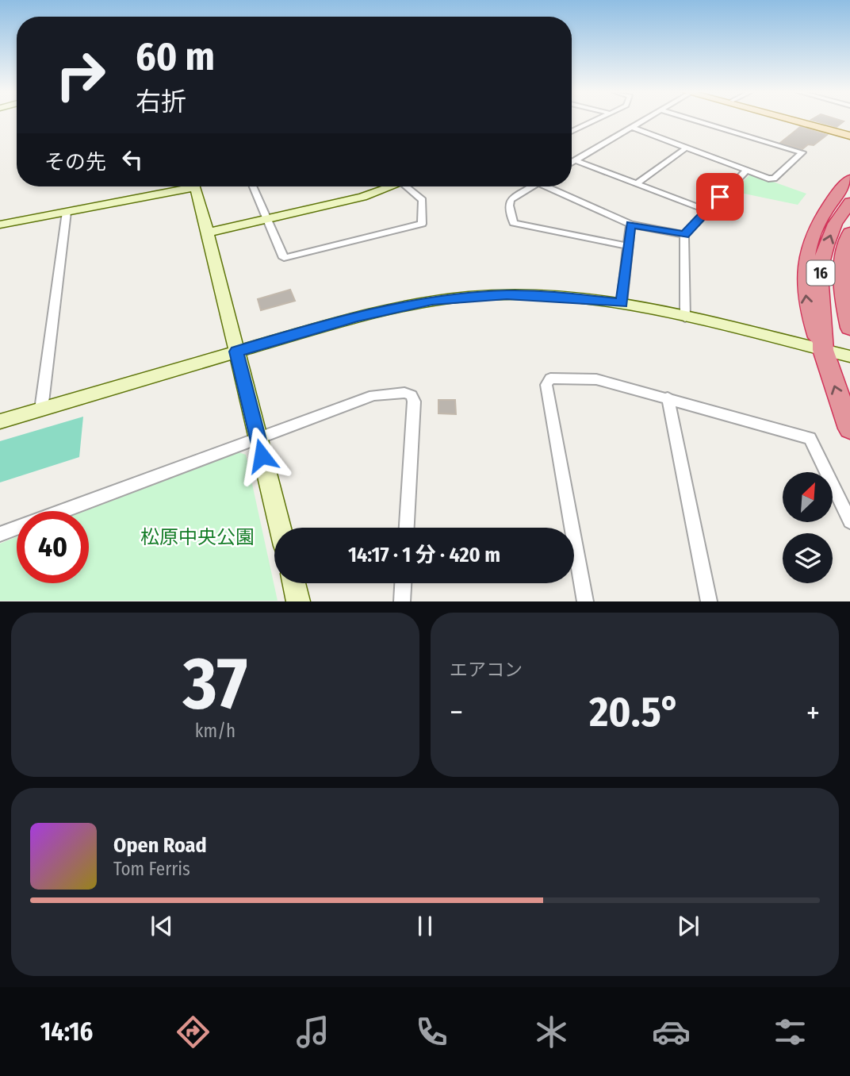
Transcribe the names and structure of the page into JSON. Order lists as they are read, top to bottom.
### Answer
{
  "streets": {
    "highway": ["16"]
  },
  "parks": ["松原中央公園"],
  "north": "top right",
  "page": {
    "turn": ["60 m", "右折"],
    "then": "その先",
    "limit": "40",
    "trip": "14:17 · 1 分 · 420 m",
    "tile": [
      ["37", "km/h"],
      "エアコン"
    ],
    "heat": ["−", "20.5°", "+"],
    "song": ["Open Road", "Tom Ferris"],
    "tabs": "14:16"
  }
}
